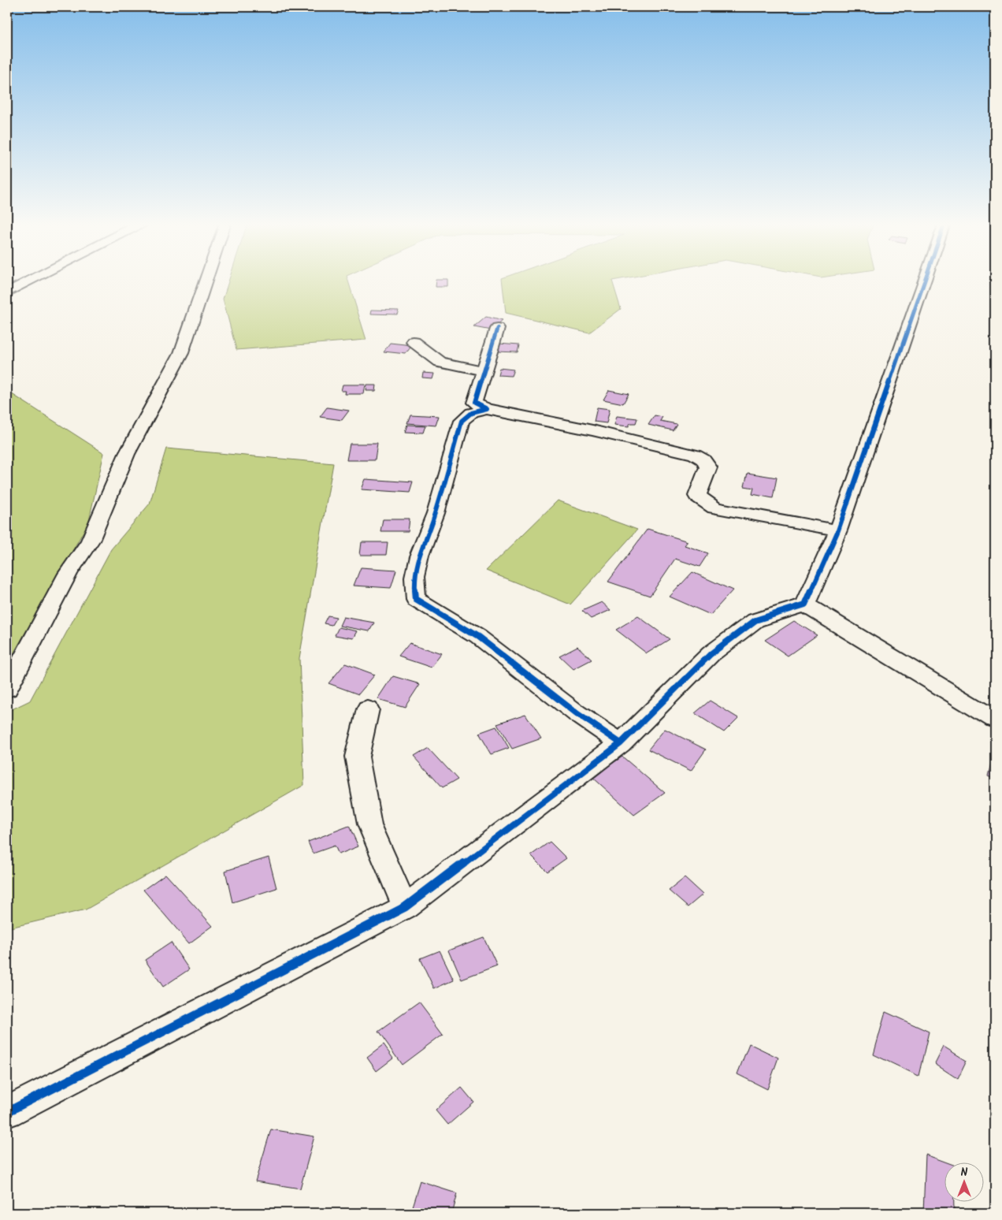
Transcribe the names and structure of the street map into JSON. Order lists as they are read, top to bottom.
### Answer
{
  "north": "top"
}
